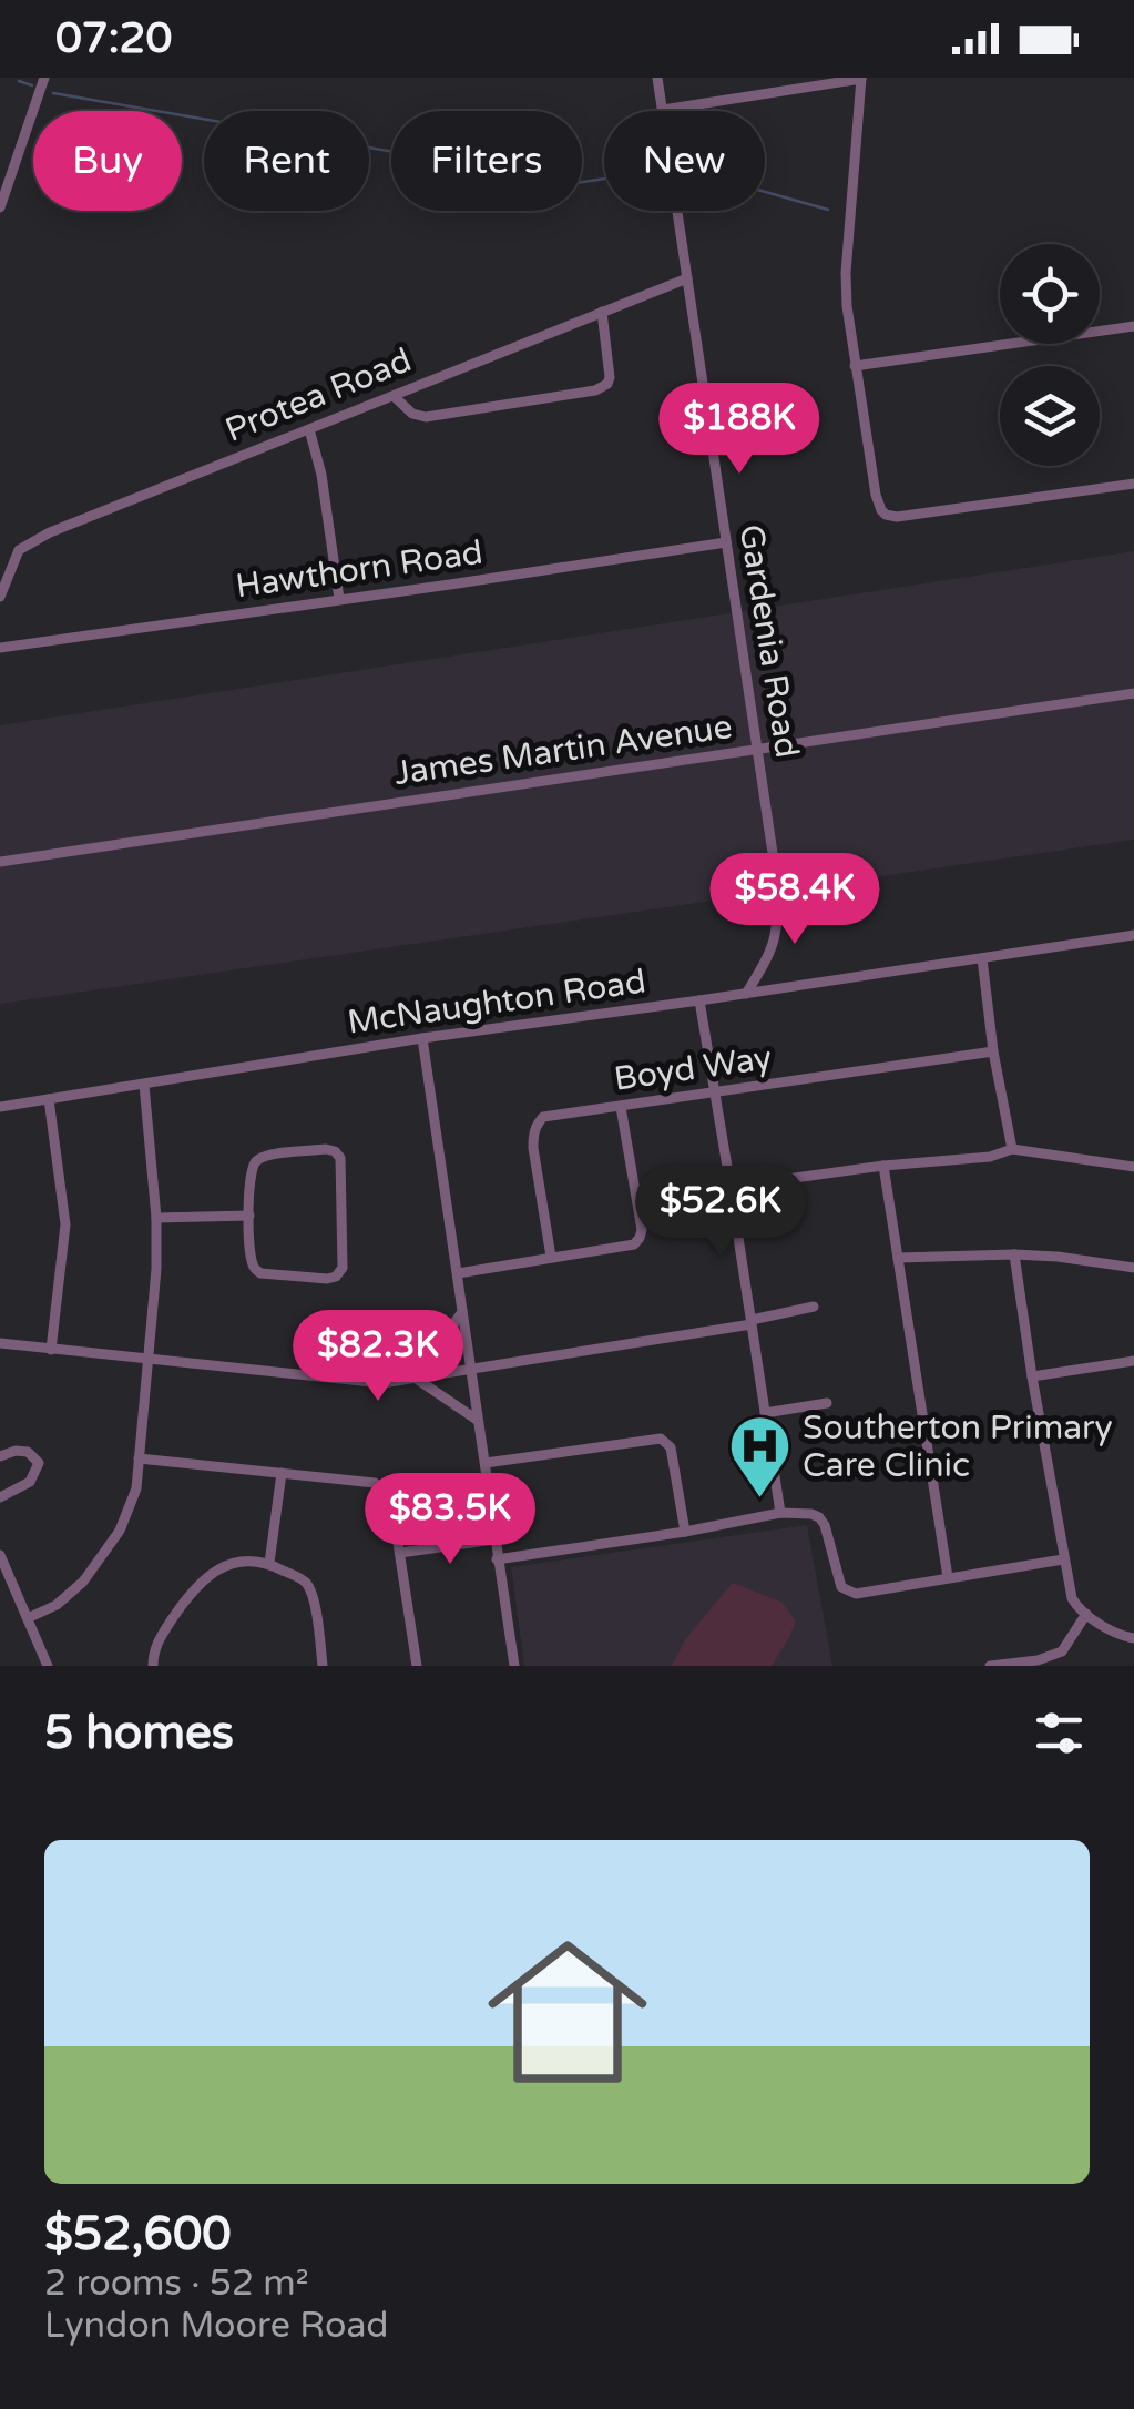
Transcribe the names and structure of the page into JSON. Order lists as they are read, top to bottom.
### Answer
{
  "streets": {
    "street": [
      "Protea Road",
      "Hawthorn Road",
      "Gardenia Road",
      "James Martin Avenue",
      "McNaughton Road",
      "Boyd Way"
    ]
  },
  "crossings": [
    ["Protea Road", "Gardenia Road"],
    ["Hawthorn Road", "Gardenia Road"],
    ["Gardenia Road", "James Martin Avenue"],
    ["Gardenia Road", "McNaughton Road"]
  ],
  "places": {
    "hospital": ["Southerton Primary Care Clinic"]
  },
  "page": {
    "status": "07:20",
    "chip": [
      "Buy",
      "Rent",
      "Filters",
      "New"
    ],
    "price": [
      "$188K",
      "$58.4K",
      "$52.6K",
      "$82.3K",
      "$83.5K"
    ],
    "heading": "5 homes",
    "list": [
      {
        "name": "$52,600",
        "note": "2 rooms · 52 m² · Lyndon Moore Road"
      }
    ]
  }
}
